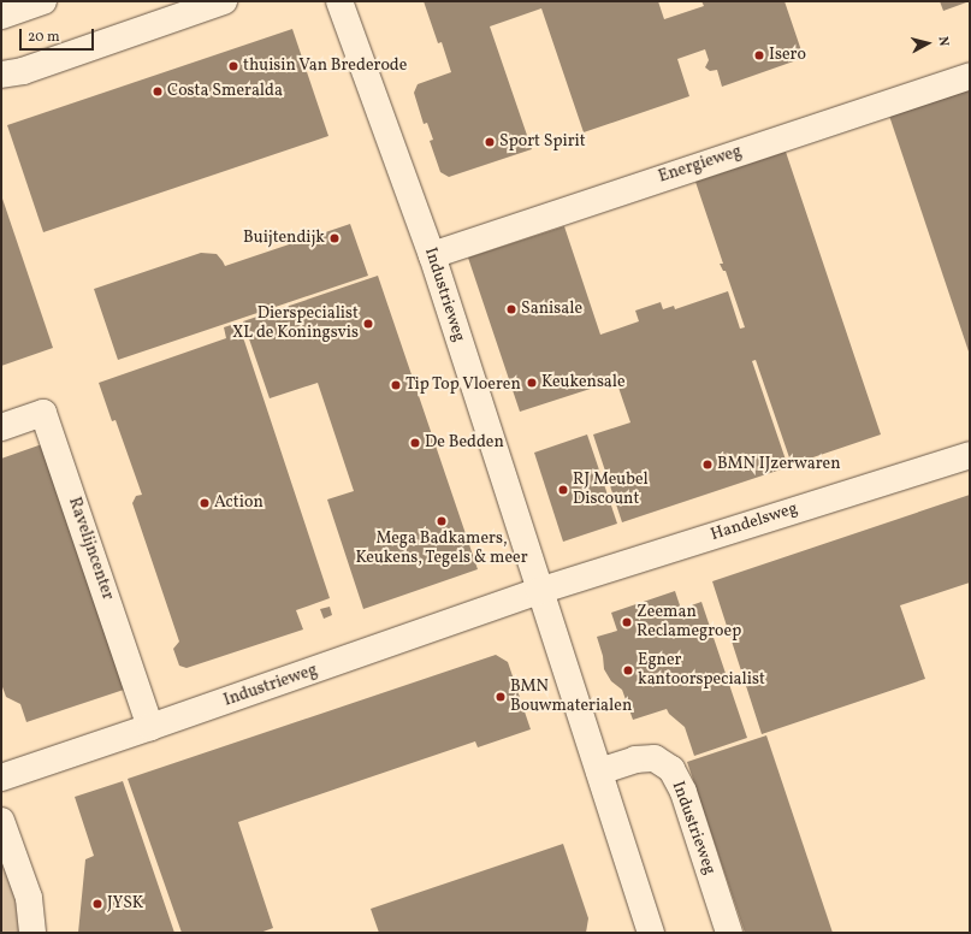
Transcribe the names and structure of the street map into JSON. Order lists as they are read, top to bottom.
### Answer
{
  "streets": {
    "street": [
      "Energieweg",
      "Industrieweg",
      "Handelsweg",
      "Ravelijncenter"
    ]
  },
  "crossings": [
    ["Energieweg", "Industrieweg"],
    ["Industrieweg", "Handelsweg"],
    ["Industrieweg", "Ravelijncenter"]
  ],
  "places": [
    "Isero",
    "thuisin Van Brederode",
    "Costa Smeralda",
    "Sport Spirit",
    "Buijtendijk",
    "Sanisale",
    "Dierspecialist XL de Koningsvis",
    "Keukensale",
    "Tip Top Vloeren",
    "De Bedden",
    "BMN IJzerwaren",
    "RJ Meubel Discount",
    "Action",
    "Mega Badkamers, Keukens, Tegels & meer",
    "Zeeman Reclamegroep",
    "Egner kantoorspecialist",
    "BMN Bouwmaterialen",
    "JYSK"
  ],
  "scale_bar": "20 m",
  "north": "right"
}
